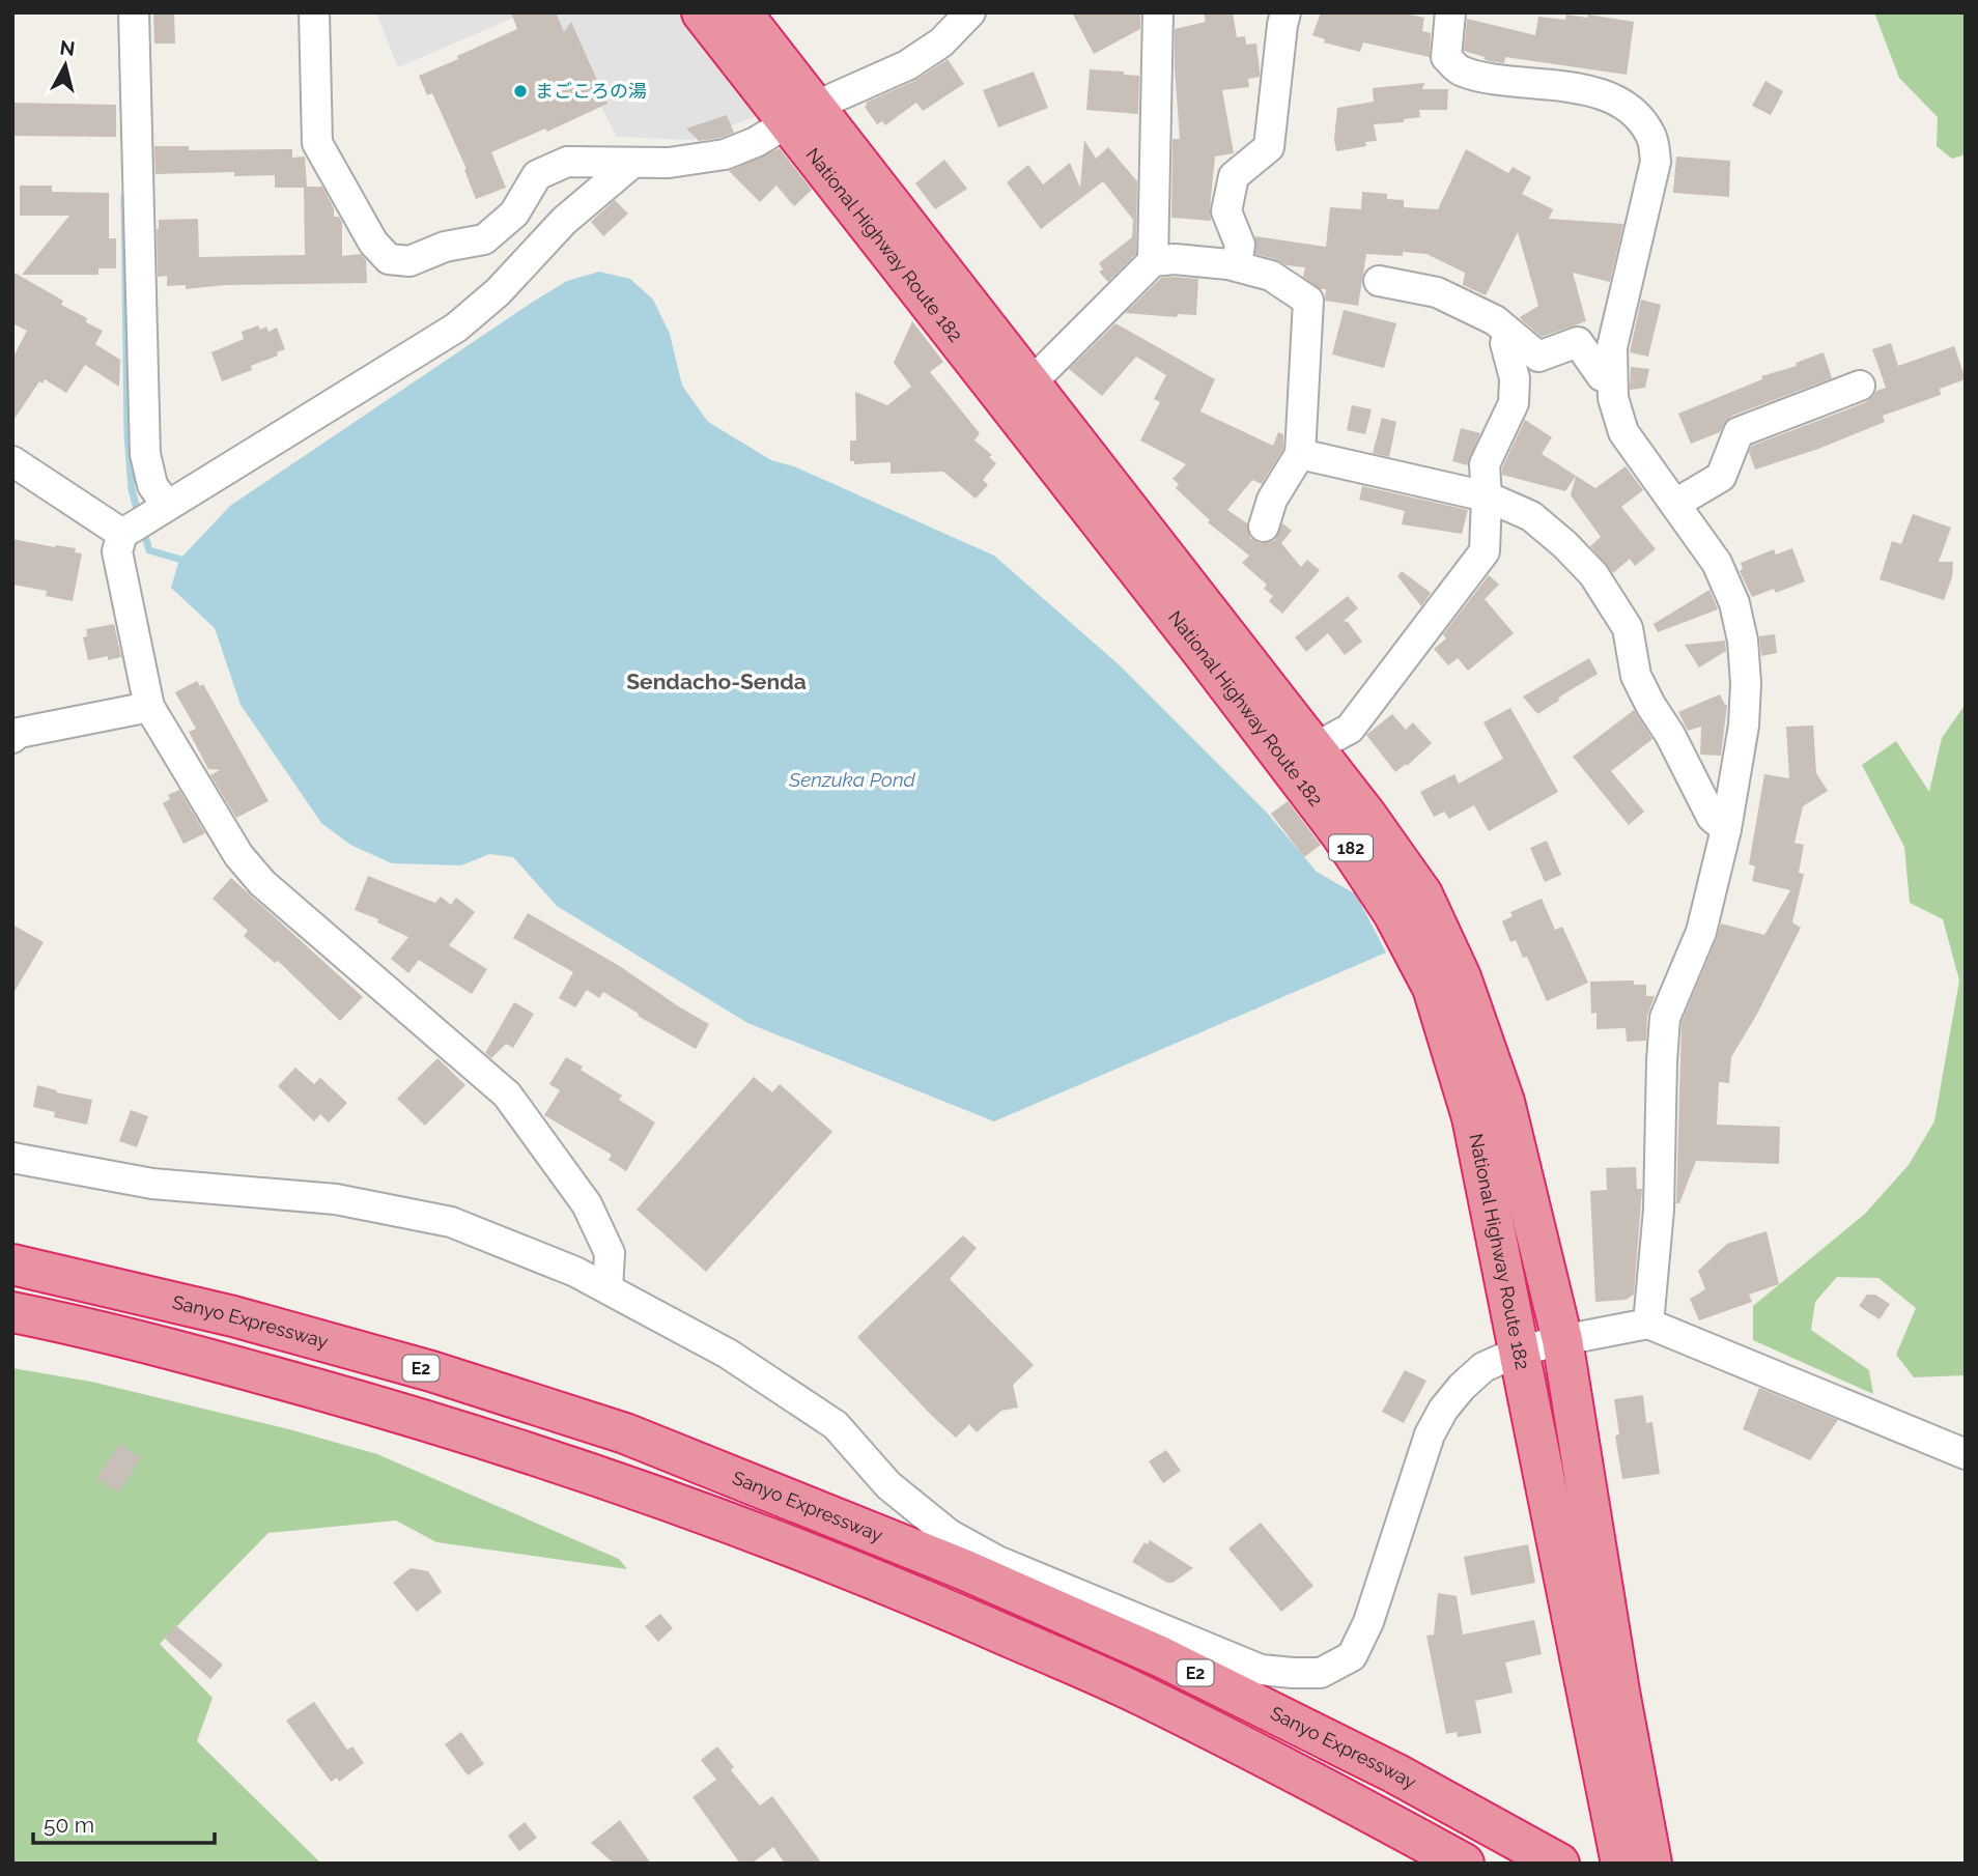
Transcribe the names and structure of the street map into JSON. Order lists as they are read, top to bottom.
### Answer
{
  "streets": {
    "highway": [
      "National Highway Route 182",
      "182",
      "Sanyo Expressway",
      "E2"
    ]
  },
  "districts": ["Sendacho-Senda"],
  "water": ["Senzuka Pond"],
  "places": ["まごころの湯"],
  "scale_bar": "50 m",
  "north": "top"
}
